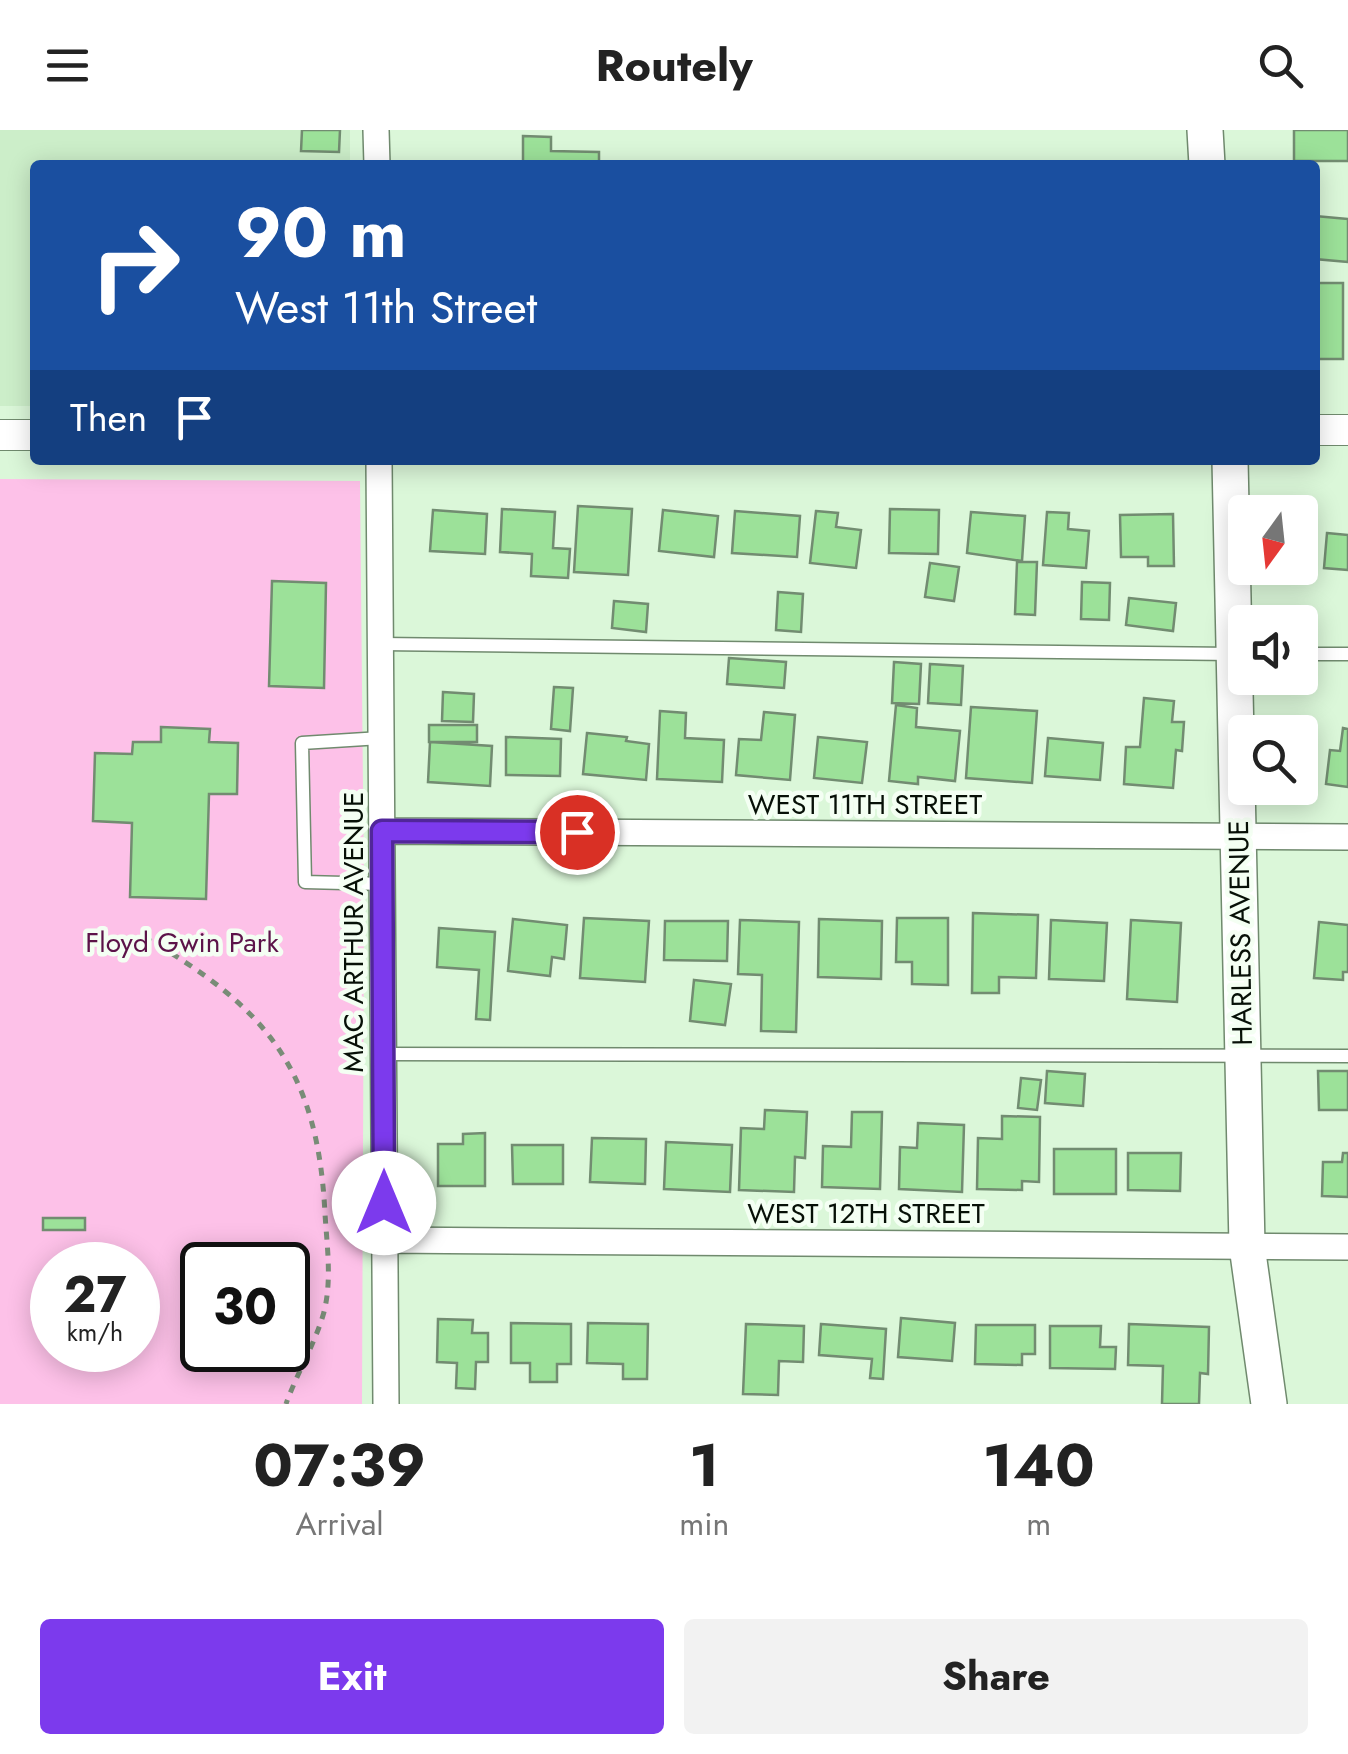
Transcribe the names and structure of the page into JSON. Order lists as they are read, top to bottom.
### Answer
{
  "streets": {
    "main road": ["HARLESS AVENUE"],
    "street": ["WEST 11TH STREET", "MAC ARTHUR AVENUE", "WEST 12TH STREET"]
  },
  "crossings": [
    ["WEST 11TH STREET", "MAC ARTHUR AVENUE"],
    ["WEST 11TH STREET", "HARLESS AVENUE"],
    ["MAC ARTHUR AVENUE", "WEST 12TH STREET"],
    ["HARLESS AVENUE", "WEST 12TH STREET"]
  ],
  "parks": ["Floyd Gwin Park"],
  "north": "bottom",
  "page": {
    "header": "Routely",
    "turn": ["90 m", "West 11th Street"],
    "then": "Then",
    "speed": "27 km/h",
    "limit": "30",
    "eta": [
      "07:39",
      "Arrival",
      "1",
      "min",
      "140",
      "m"
    ],
    "buttons": ["Exit", "Share"]
  }
}
